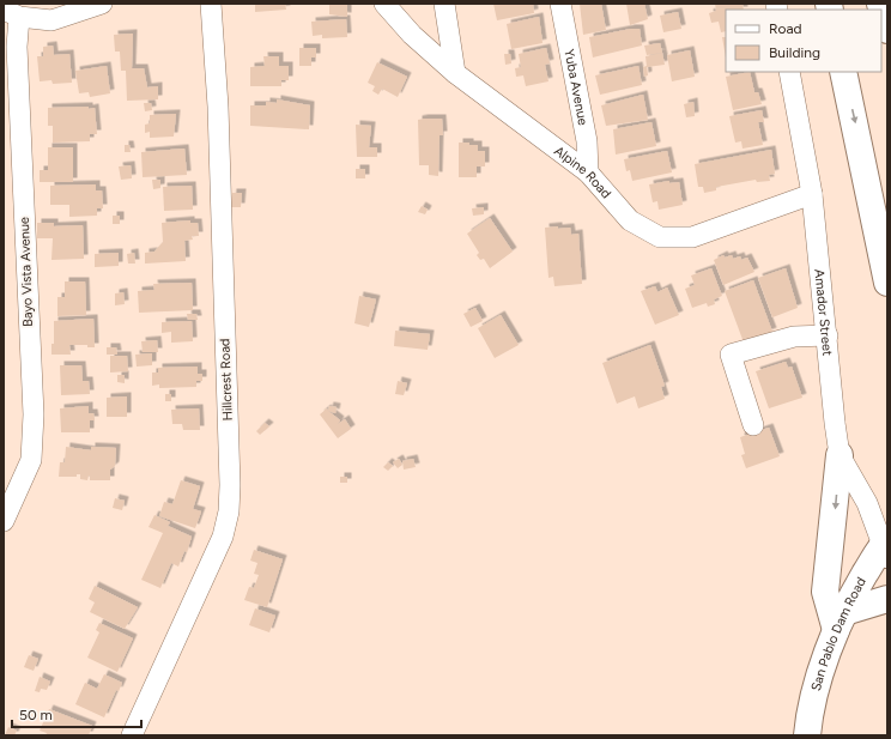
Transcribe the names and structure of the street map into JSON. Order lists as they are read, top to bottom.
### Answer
{
  "streets": {
    "main road": ["San Pablo Dam Road"],
    "street": [
      "Yuba Avenue",
      "Alpine Road",
      "Bayo Vista Avenue",
      "Amador Street",
      "Hillcrest Road"
    ]
  },
  "crossings": [
    ["Yuba Avenue", "Alpine Road"],
    ["Alpine Road", "Amador Street"],
    ["Amador Street", "San Pablo Dam Road"]
  ],
  "legend": ["Road", "Building"],
  "scale_bar": "50 m"
}
